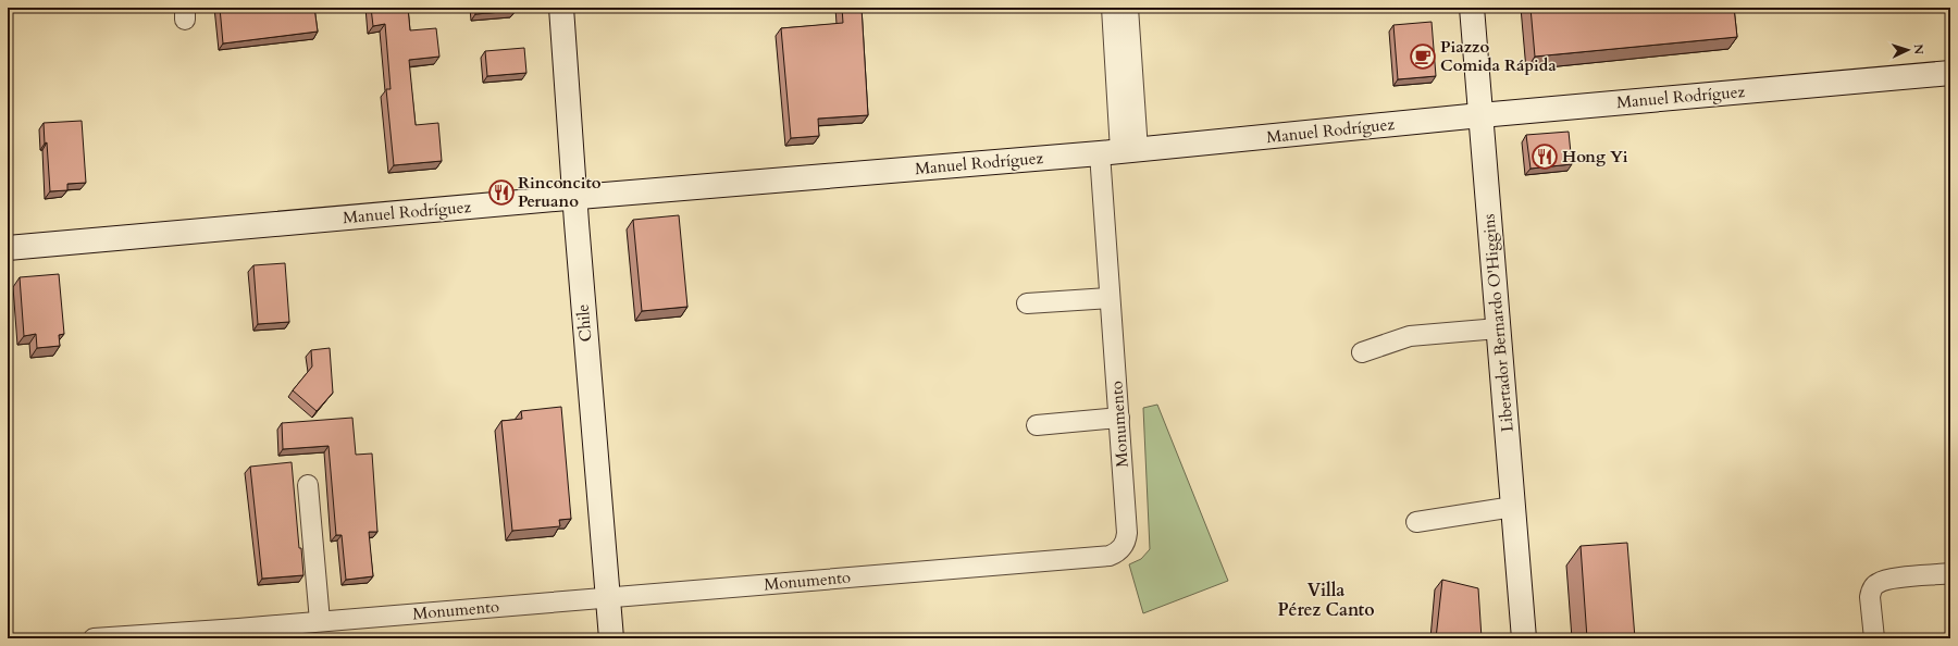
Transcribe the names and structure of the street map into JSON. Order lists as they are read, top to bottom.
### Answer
{
  "streets": {
    "street": [
      "Manuel Rodríguez",
      "Chile",
      "Libertador Bernardo O'Higgins",
      "Monumento"
    ]
  },
  "crossings": [
    ["Manuel Rodríguez", "Chile"],
    ["Manuel Rodríguez", "Libertador Bernardo O'Higgins"],
    ["Manuel Rodríguez", "Monumento"],
    ["Chile", "Monumento"]
  ],
  "districts": ["Villa Pérez Canto"],
  "places": {
    "cafe": ["Piazzo Comida Rápida"],
    "restaurant": ["Hong Yi", "Rinconcito Peruano"]
  },
  "north": "right"
}
